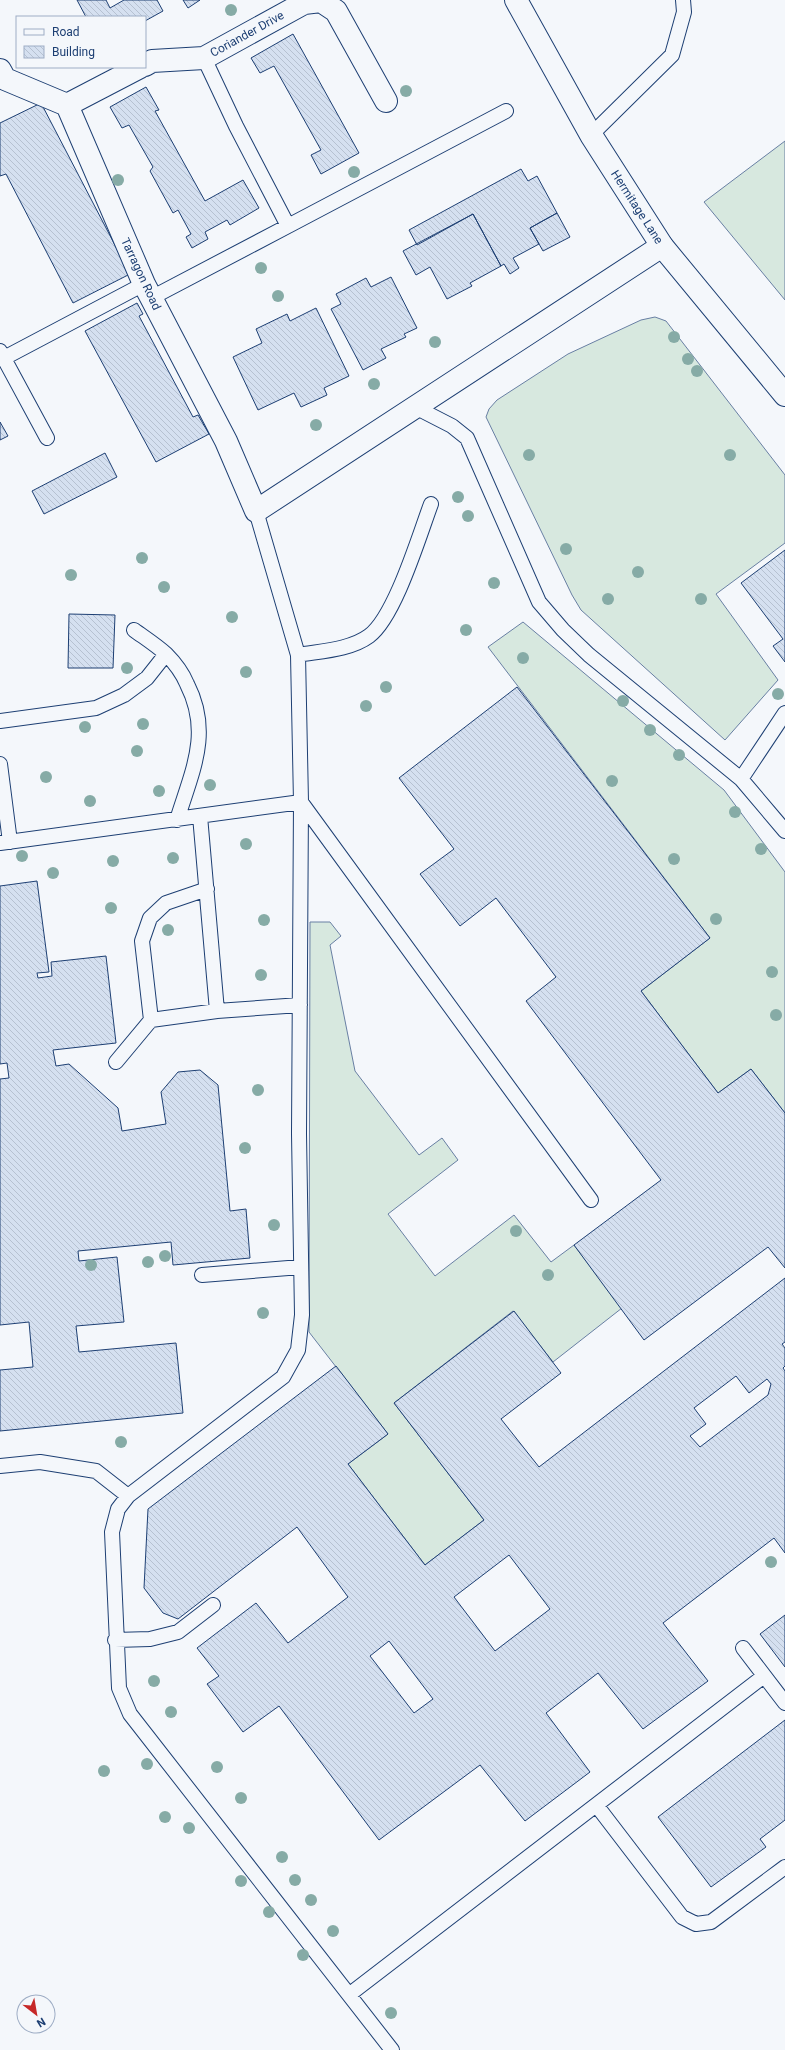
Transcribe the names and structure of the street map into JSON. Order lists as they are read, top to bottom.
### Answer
{
  "streets": {
    "street": ["Coriander Drive", "Hermitage Lane", "Tarragon Road"]
  },
  "legend": ["Road", "Building"],
  "north": "bottom right"
}
